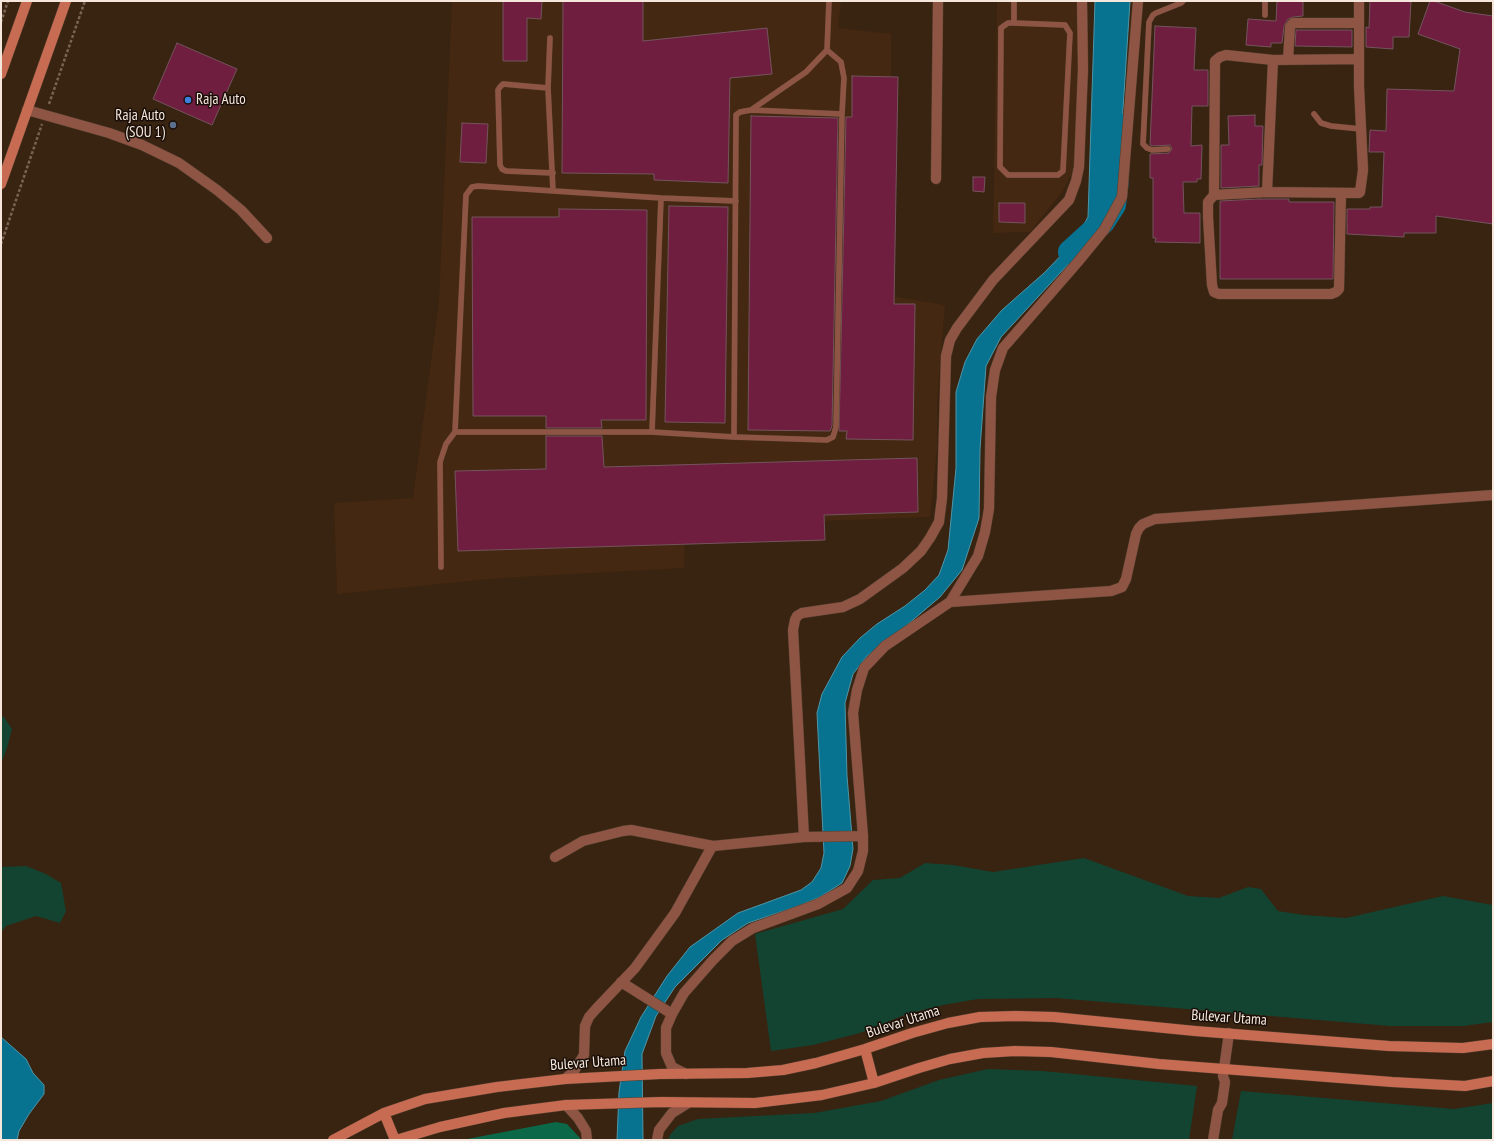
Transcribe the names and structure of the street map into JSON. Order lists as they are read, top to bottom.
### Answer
{
  "streets": {
    "main road": ["Bulevar Utama"]
  },
  "places": ["Raja Auto", "Raja Auto (SOU 1)"]
}
